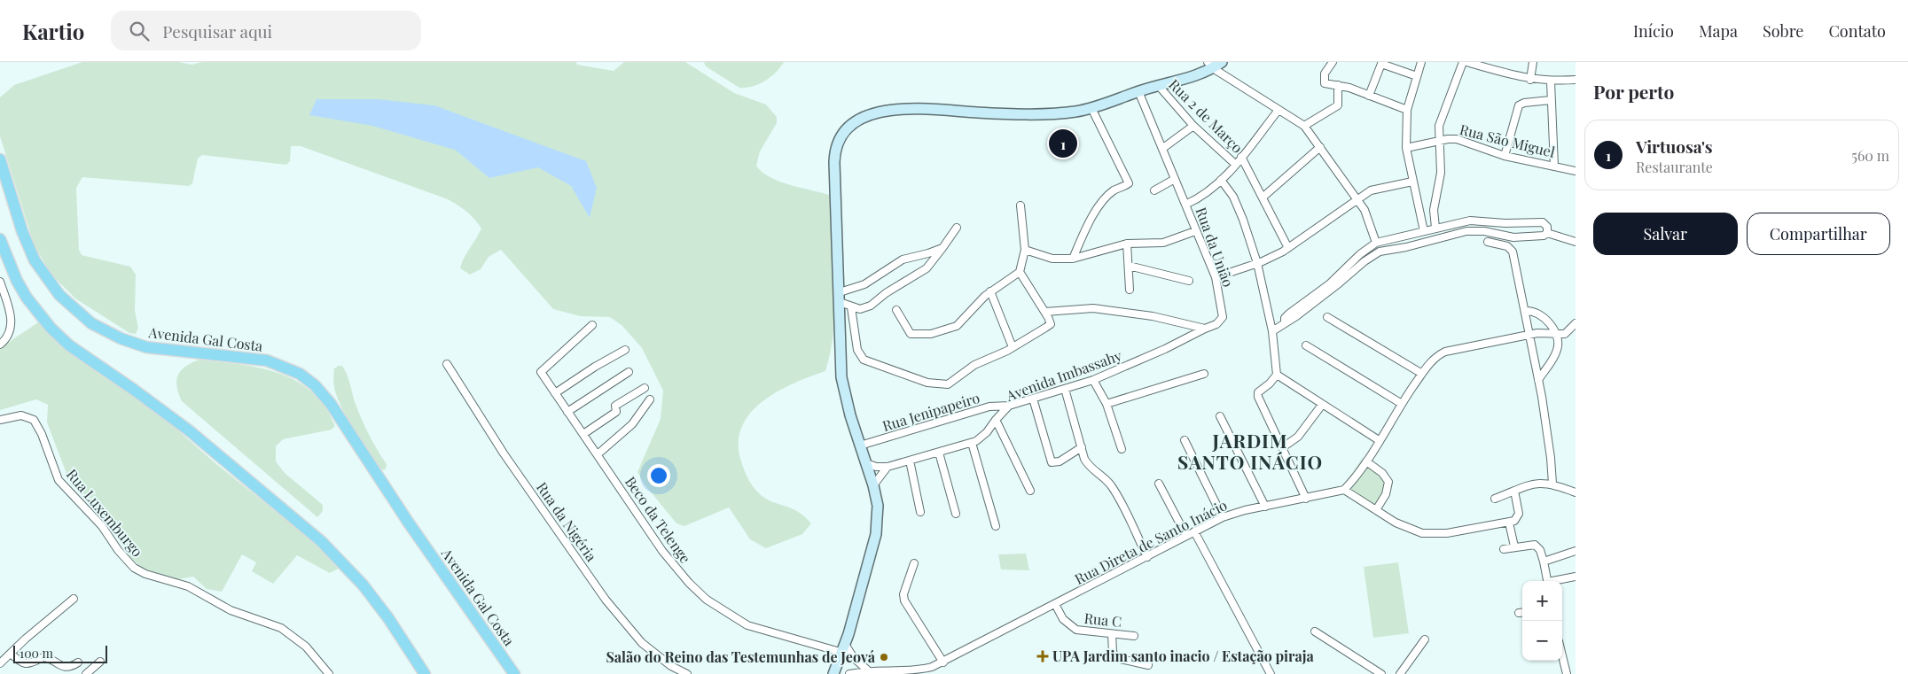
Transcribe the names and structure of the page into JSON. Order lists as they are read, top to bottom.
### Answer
{
  "streets": {
    "main road": ["Avenida Gal Costa"],
    "street": [
      "Rua 2 de Março",
      "Rua São Miguel",
      "Rua da União",
      "Avenida Imbassahy",
      "Rua Jenipapeiro",
      "Rua Luxemburgo",
      "Beco da Telenge",
      "Rua da Nigéria",
      "Rua Direta de Santo Inácio",
      "Rua C"
    ]
  },
  "crossings": [
    ["Rua da União", "Avenida Imbassahy"],
    ["Avenida Imbassahy", "Rua Jenipapeiro"],
    ["Rua Direta de Santo Inácio", "Rua C"]
  ],
  "districts": ["JARDIM SANTO INÁCIO"],
  "places": {
    "health": ["UPA Jardim santo inacio / Estação piraja"],
    "other": ["Salão do Reino das Testemunhas de Jeová"]
  },
  "scale_bar": "100 m",
  "page": {
    "header": "Kartio",
    "search": "Pesquisar aqui",
    "nav": [
      "Início",
      "Mapa",
      "Sobre",
      "Contato"
    ],
    "heading": "Por perto",
    "list": [
      {
        "mark": "1",
        "name": "Virtuosa's",
        "note": "Restaurante",
        "value": "560 m"
      }
    ],
    "pins": "1",
    "buttons": ["Salvar", "Compartilhar"],
    "map_buttons": ["+", "−"],
    "scale": "100 m"
  }
}
